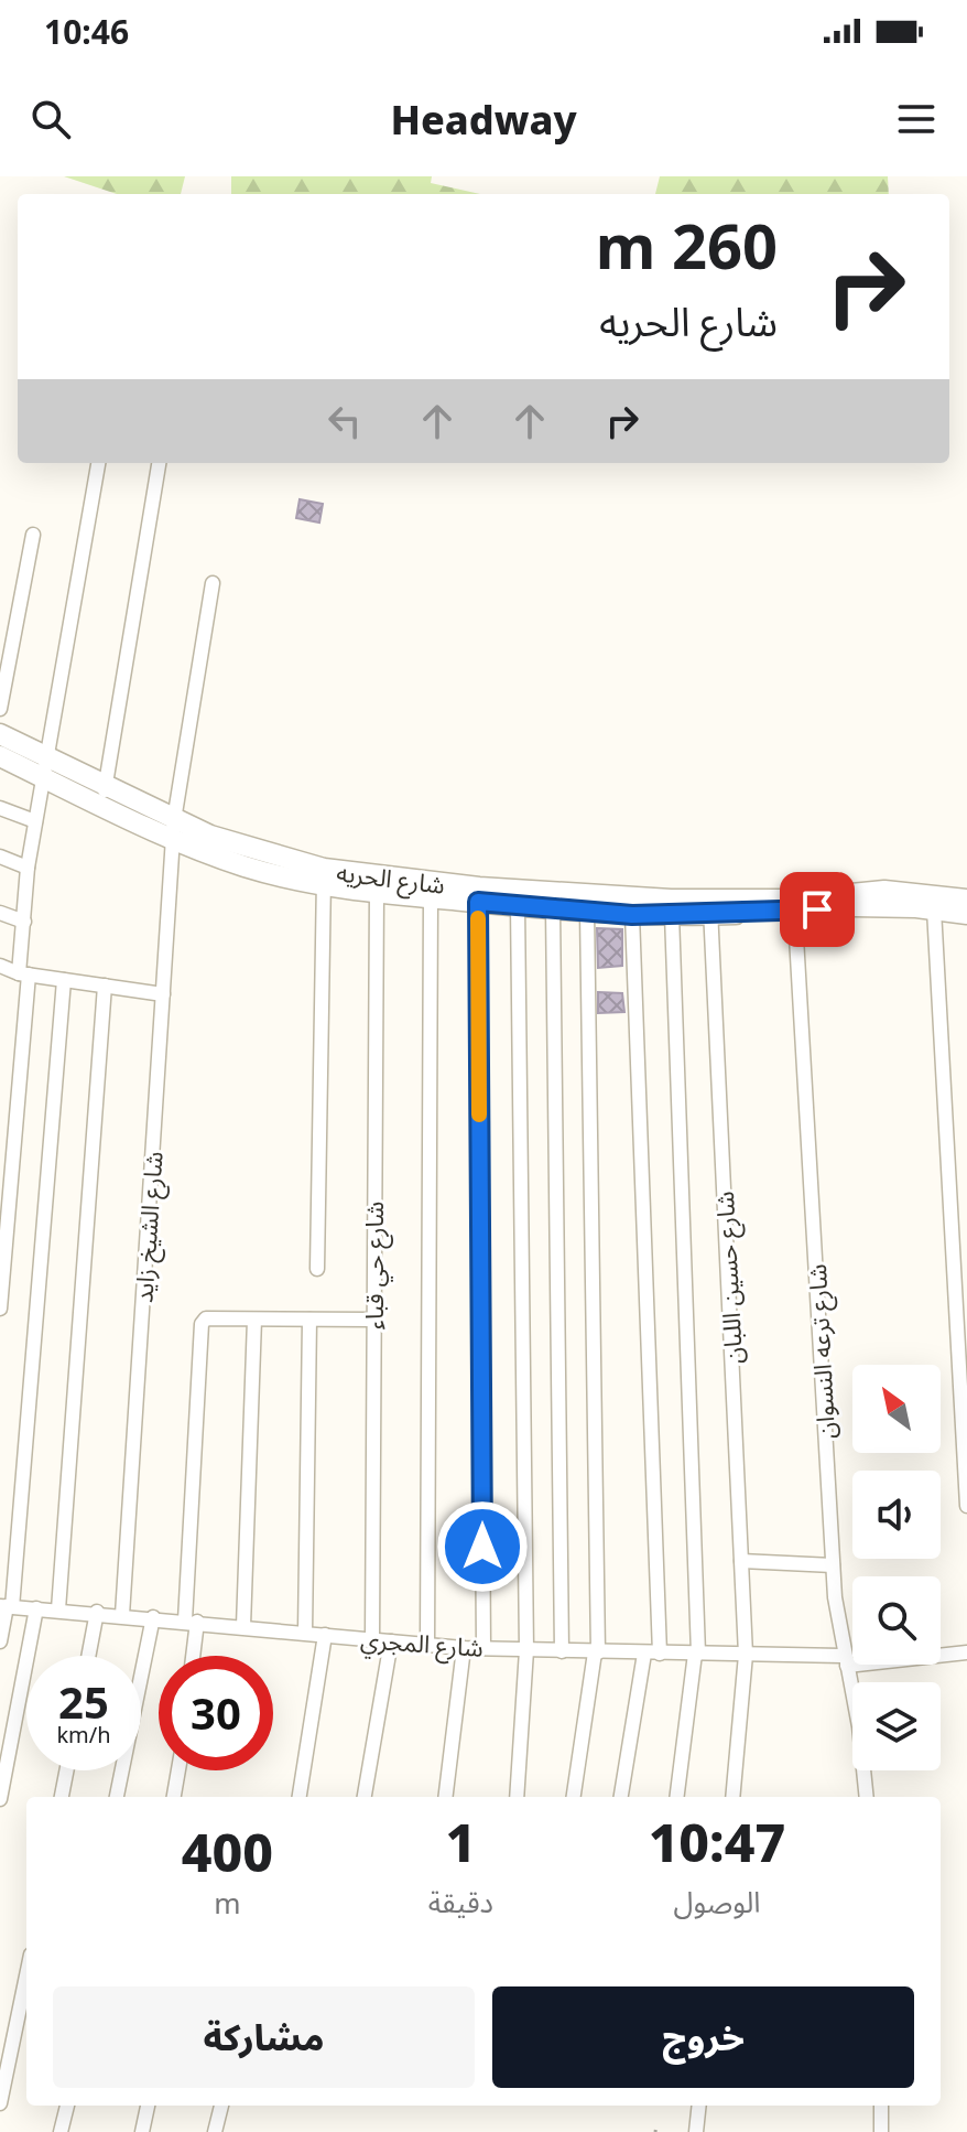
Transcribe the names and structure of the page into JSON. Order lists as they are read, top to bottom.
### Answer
{
  "streets": {
    "main road": ["شارع الحريه"],
    "street": [
      "شارع الشيخ زايد",
      "شارع حي قباء",
      "شارع حسين اللبان",
      "شارع ترعه النسوان",
      "شارع المجري"
    ]
  },
  "crossings": [
    ["شارع الحريه", "شارع الشيخ زايد"],
    ["شارع الحريه", "شارع حي قباء"],
    ["شارع الحريه", "شارع حسين اللبان"],
    ["شارع الحريه", "شارع ترعه النسوان"],
    ["شارع الشيخ زايد", "شارع المجري"],
    ["شارع حي قباء", "شارع المجري"],
    ["شارع حسين اللبان", "شارع المجري"],
    ["شارع ترعه النسوان", "شارع المجري"]
  ],
  "north": "top left",
  "page": {
    "status": "10:46",
    "header": "Headway",
    "turn": ["260 m", "شارع الحريه"],
    "speed": "25 km/h",
    "limit": "30",
    "eta": [
      "10:47",
      "الوصول",
      "1",
      "دقيقة",
      "400",
      "m"
    ],
    "buttons": ["خروج", "مشاركة"]
  }
}
